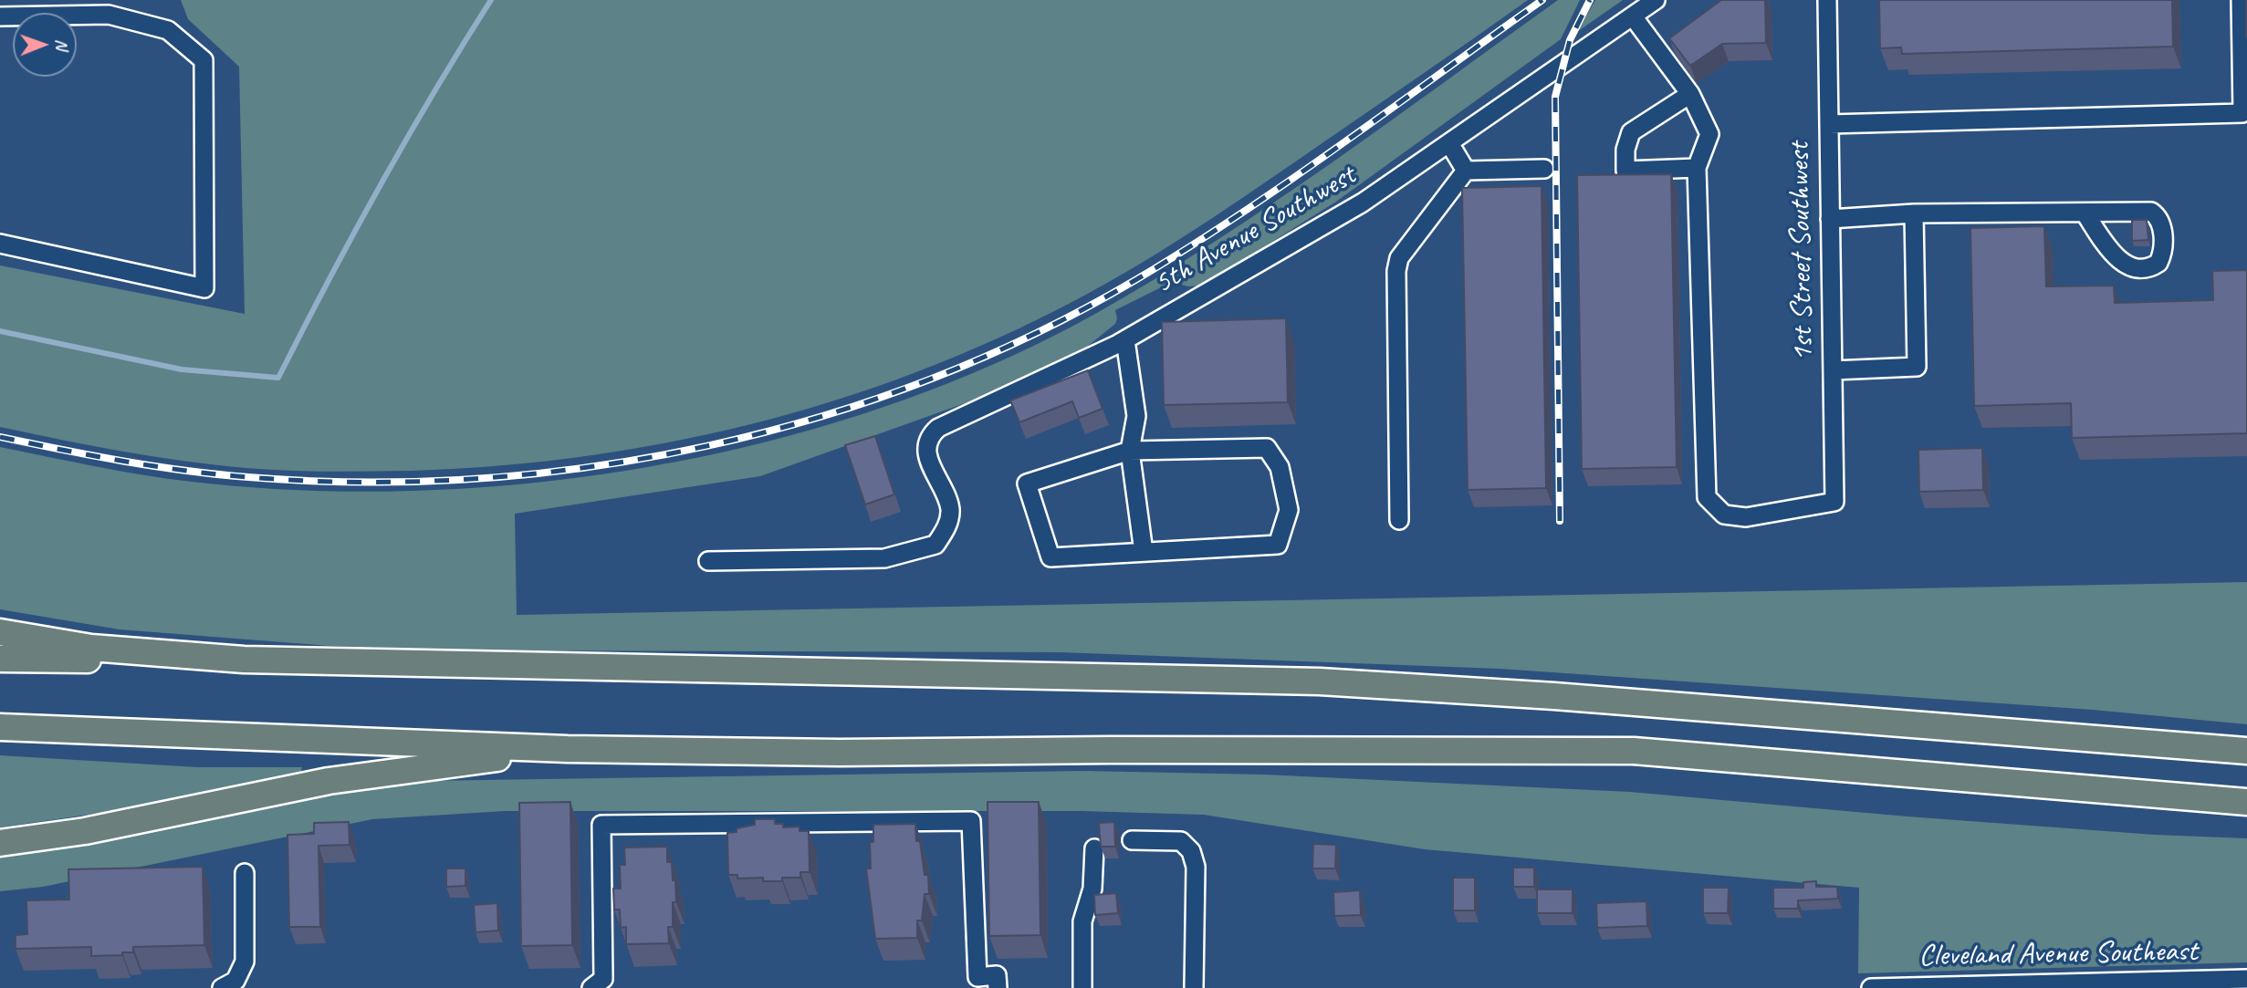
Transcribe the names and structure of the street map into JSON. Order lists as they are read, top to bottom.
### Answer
{
  "streets": {
    "street": ["5th Avenue Southwest", "1st Street Southwest", "Cleveland Avenue Southeast"]
  },
  "north": "right"
}
